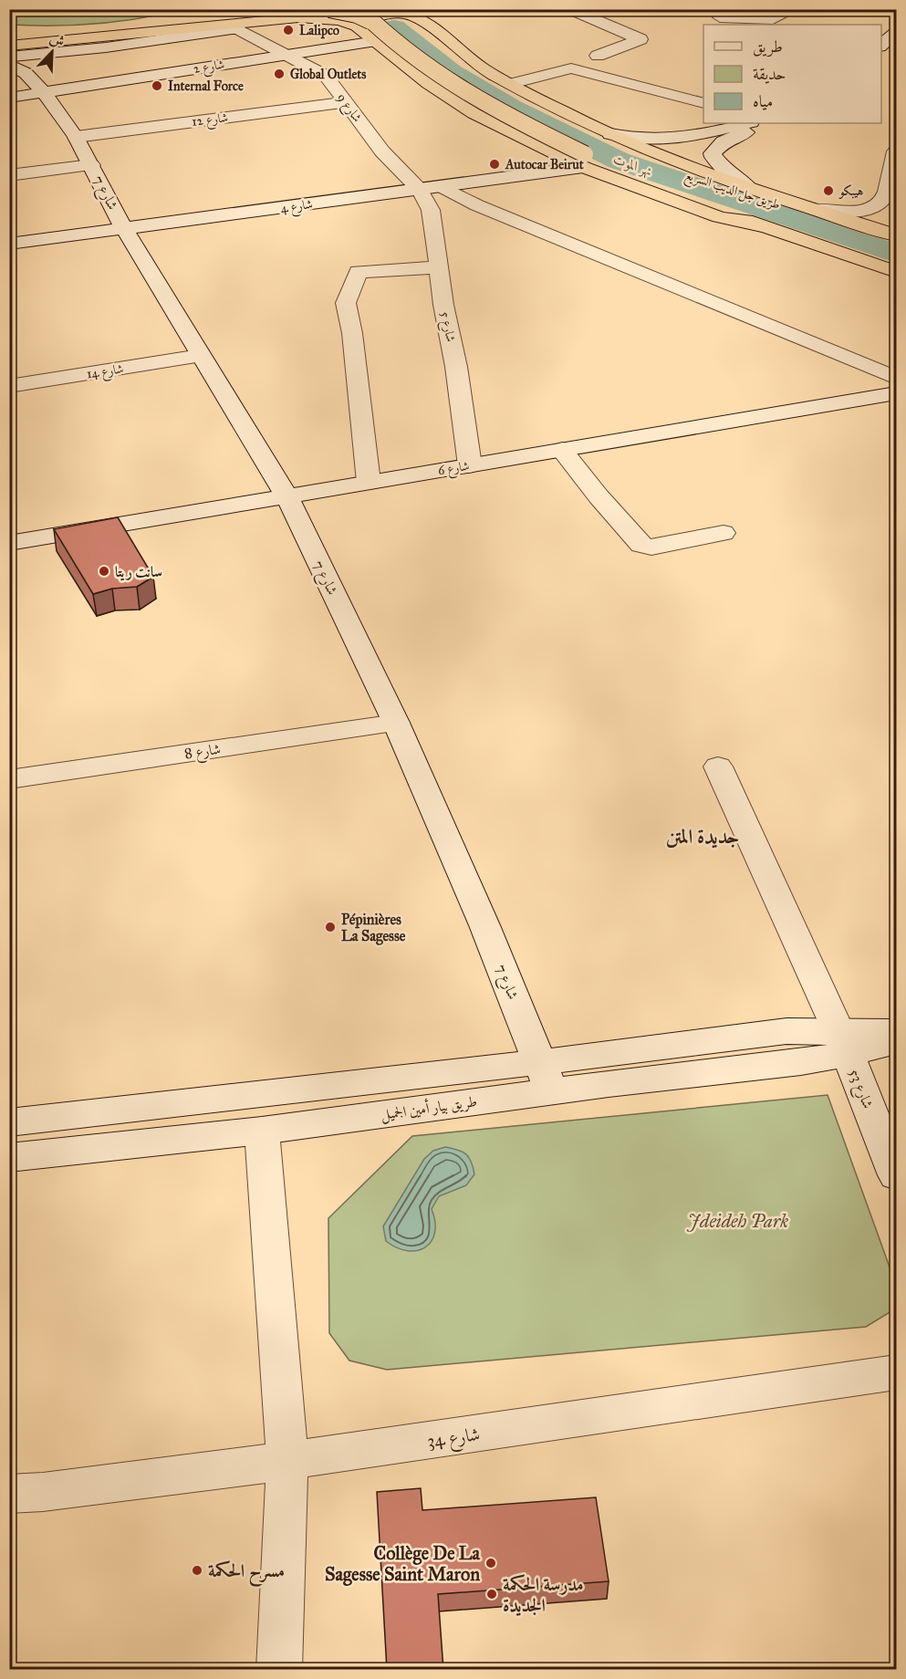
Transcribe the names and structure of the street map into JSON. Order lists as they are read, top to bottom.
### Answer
{
  "streets": {
    "highway": ["طريق جل الديب السريع"],
    "street": [
      "شارع 2",
      "شارع 9",
      "شارع 12",
      "شارع 7",
      "شارع 4",
      "شارع 5",
      "شارع 14",
      "شارع 6",
      "شارع 8",
      "شارع 53",
      "طريق بيار أمين الجميل",
      "شارع 34"
    ]
  },
  "crossings": [
    ["شارع 2", "شارع 9"],
    ["شارع 2", "شارع 7"],
    ["شارع 9", "شارع 12"],
    ["شارع 9", "شارع 4"],
    ["شارع 9", "شارع 5"],
    ["شارع 12", "شارع 7"],
    ["طريق جل الديب السريع", "شارع 4"],
    ["شارع 7", "شارع 4"],
    ["شارع 7", "شارع 14"],
    ["شارع 7", "شارع 6"],
    ["شارع 7", "شارع 8"],
    ["شارع 7", "طريق بيار أمين الجميل"],
    ["شارع 4", "شارع 5"],
    ["شارع 5", "شارع 6"],
    ["شارع 53", "طريق بيار أمين الجميل"]
  ],
  "districts": ["جديدة المتن"],
  "water": ["نهر الموت"],
  "parks": ["Jdeideh Park"],
  "places": [
    "Lalipco",
    "Global Outlets",
    "Internal Force",
    "Autocar Beirut",
    "هيبكو",
    "سانت ريتا",
    "Pépinières La Sagesse",
    "Collège De La Sagesse Saint Maron",
    "مسرح الحكمة",
    "مدرسة الحكمة الجديدة"
  ],
  "legend": ["طريق", "حديقة", "مياه"],
  "north": "top right"
}
